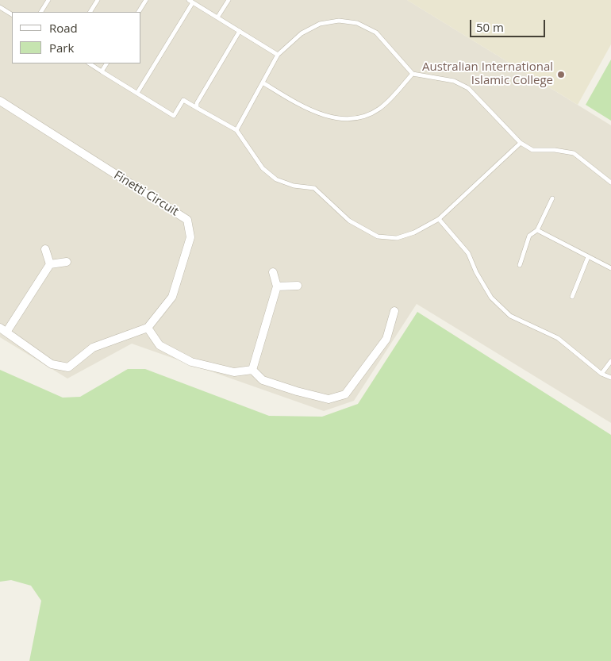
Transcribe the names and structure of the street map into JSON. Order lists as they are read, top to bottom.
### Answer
{
  "streets": {
    "street": ["Finetti Circuit"]
  },
  "places": ["Australian International Islamic College"],
  "legend": ["Road", "Park"],
  "scale_bar": "50 m"
}
